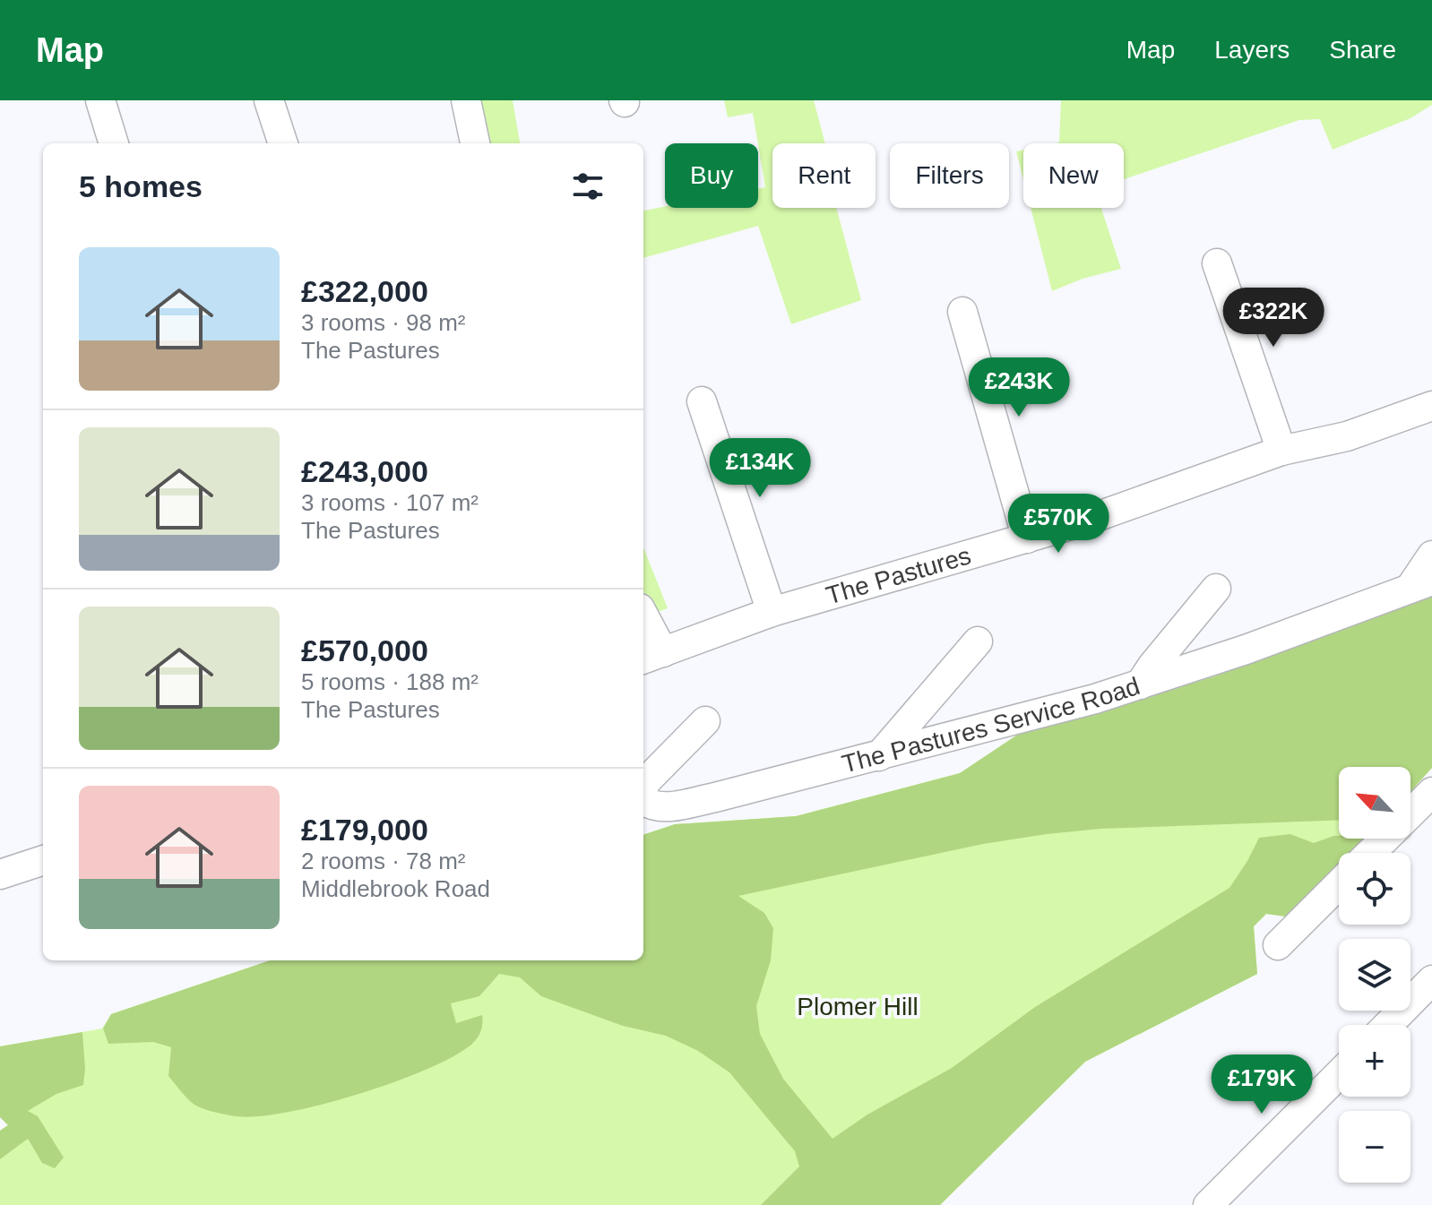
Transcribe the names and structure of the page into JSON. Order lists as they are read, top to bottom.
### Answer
{
  "streets": {
    "street": ["The Pastures", "The Pastures Service Road"]
  },
  "parks": ["Plomer Hill"],
  "north": "top left",
  "page": {
    "header": "Map",
    "nav": ["Map", "Layers", "Share"],
    "chip": [
      "Buy",
      "Rent",
      "Filters",
      "New"
    ],
    "heading": "5 homes",
    "list": [
      {
        "name": "£322,000",
        "note": "3 rooms · 98 m² · The Pastures"
      },
      {
        "name": "£243,000",
        "note": "3 rooms · 107 m² · The Pastures"
      },
      {
        "name": "£570,000",
        "note": "5 rooms · 188 m² · The Pastures"
      },
      {
        "name": "£179,000",
        "note": "2 rooms · 78 m² · Middlebrook Road"
      }
    ],
    "price": [
      "£322K",
      "£243K",
      "£134K",
      "£570K",
      "£179K"
    ],
    "map_buttons": ["+", "−"]
  }
}
